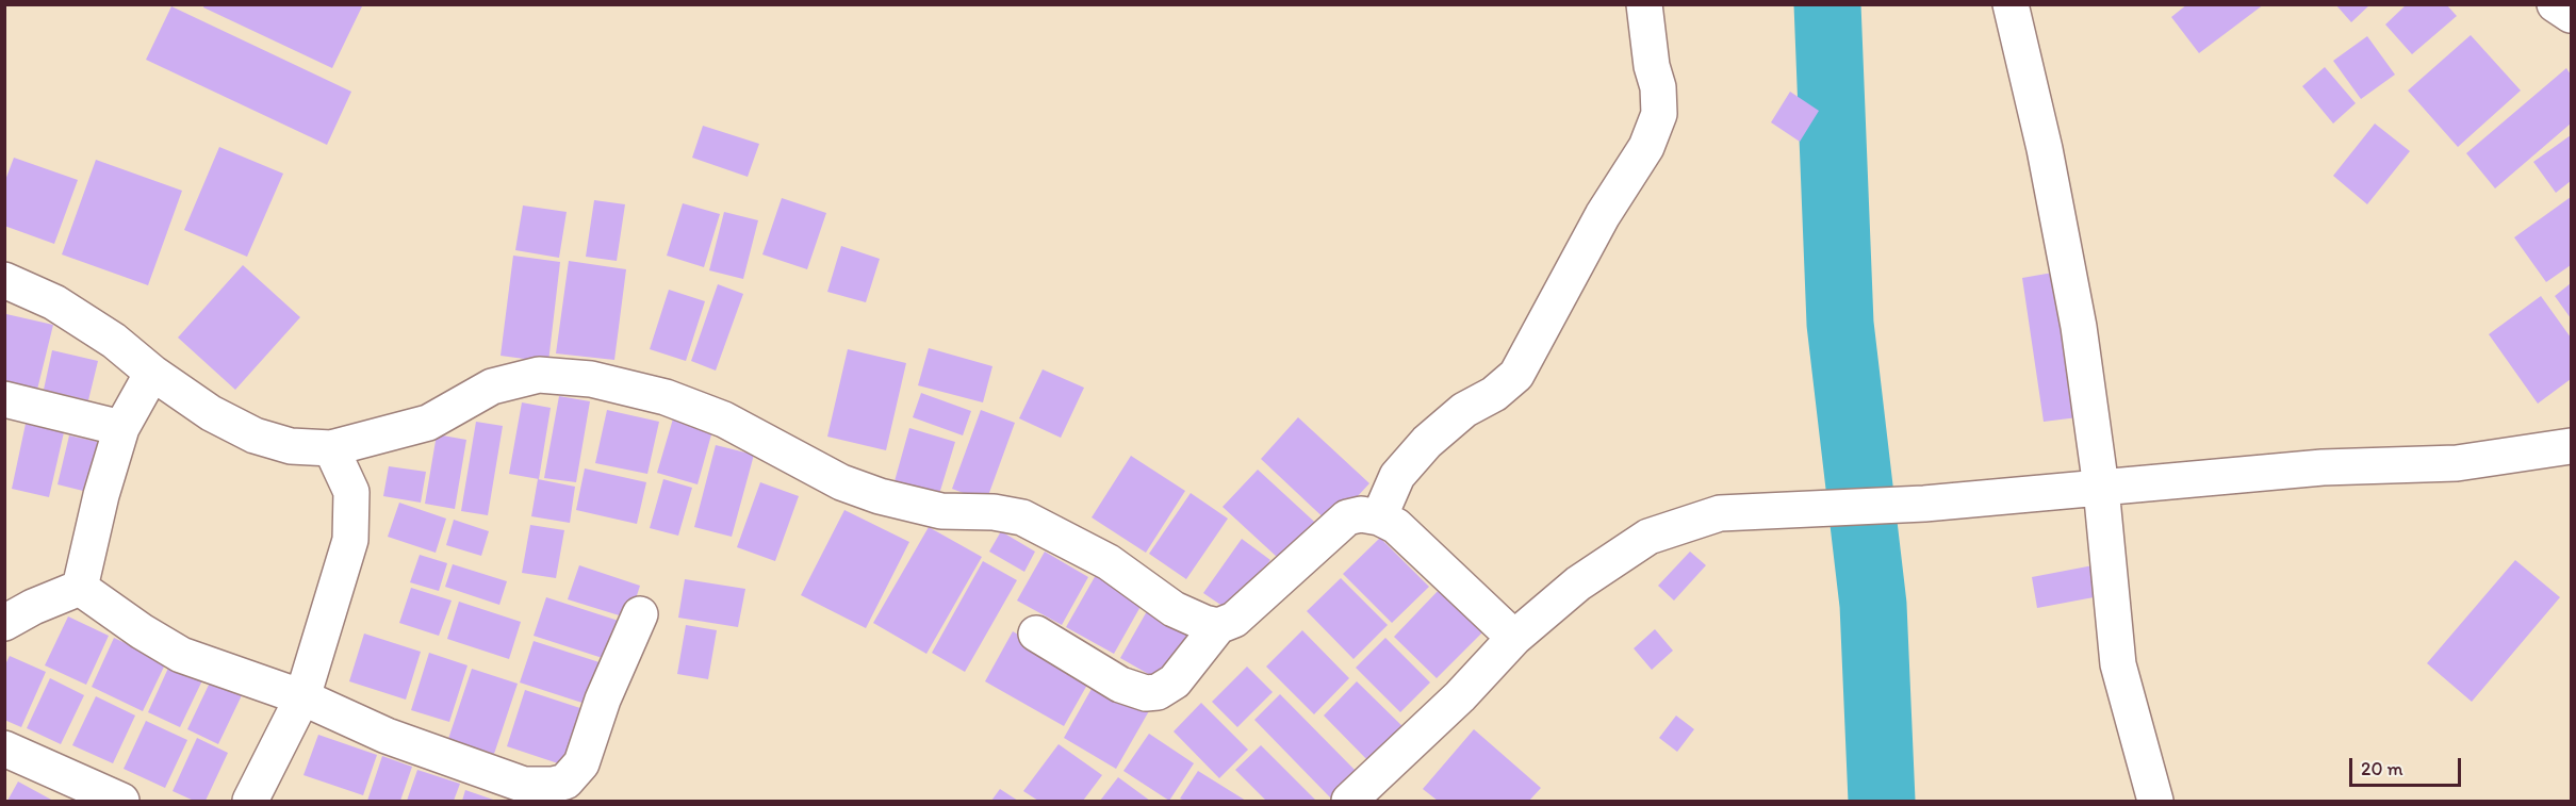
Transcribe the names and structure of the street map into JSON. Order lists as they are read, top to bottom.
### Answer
{
  "scale_bar": "20 m"
}
